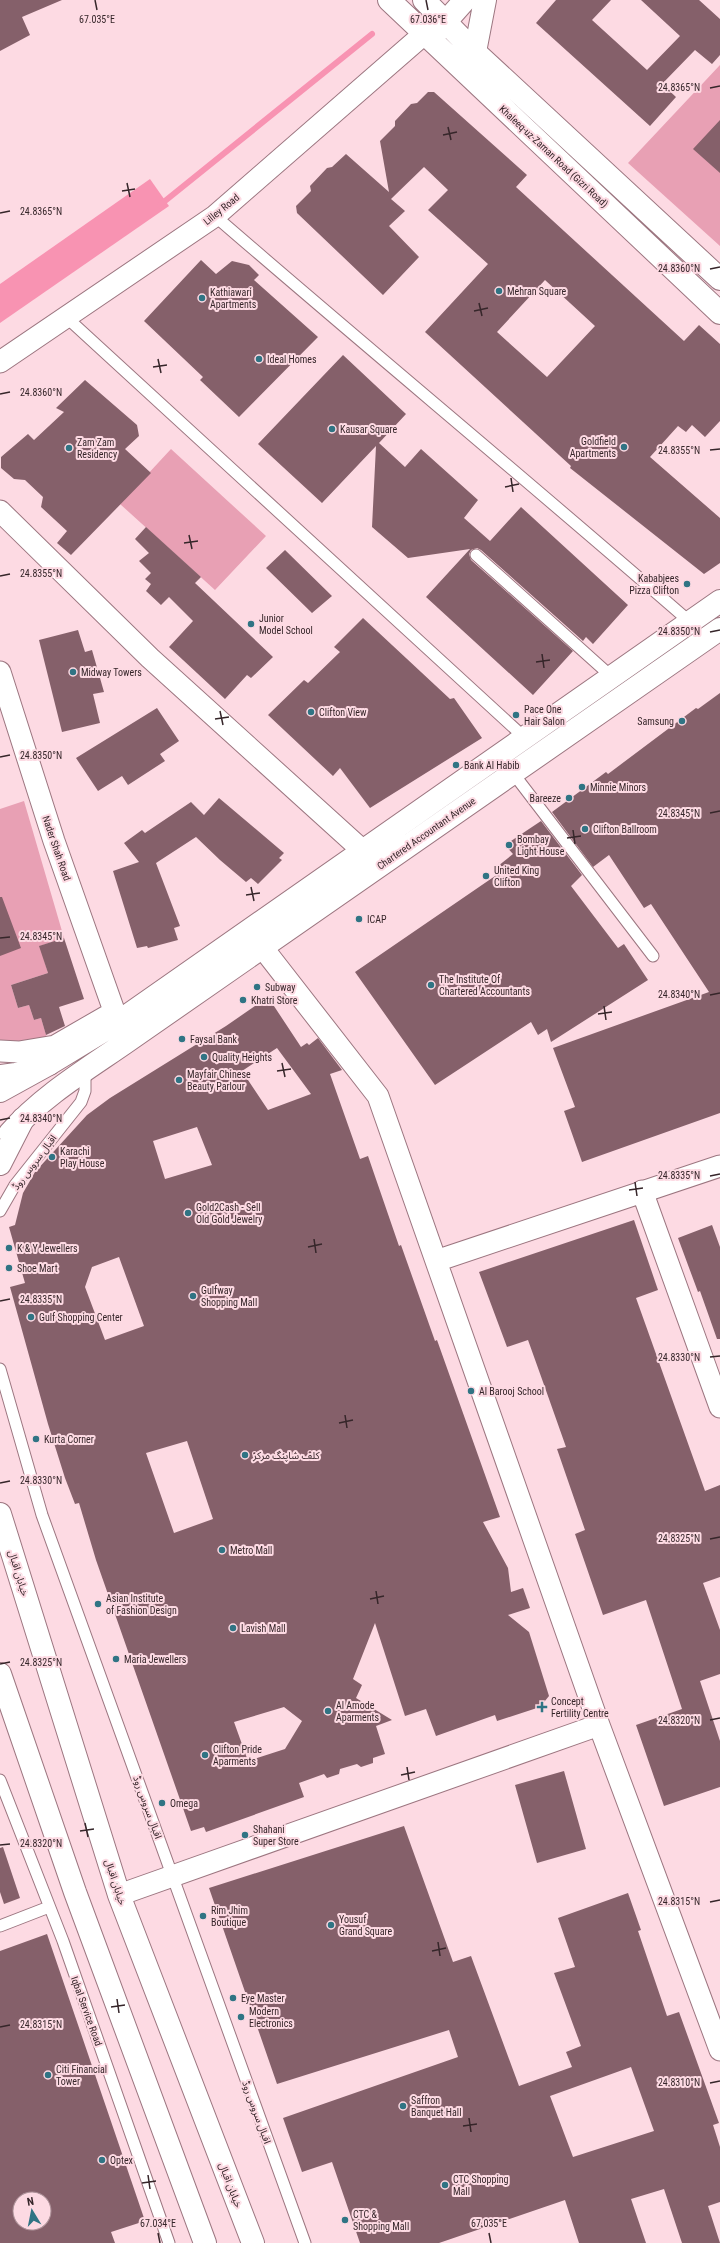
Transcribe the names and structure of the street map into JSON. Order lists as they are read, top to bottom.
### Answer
{
  "streets": {
    "main road": ["Khaleeq-uz-Zaman Road (Gizri Road)", "Chartered Accountant Avenue", "خیابان اقبال"],
    "street": ["Lilley Road", "Nader Shah Road"],
    "lane": ["اقبال سروس روڈ", "Iqbal Service Road"]
  },
  "crossings": [
    ["Khaleeq-uz-Zaman Road (Gizri Road)", "Lilley Road"],
    ["Chartered Accountant Avenue", "Nader Shah Road"]
  ],
  "places": {
    "other": [
      "Mehran Square",
      "Kathiawari Apartments",
      "Ideal Homes",
      "Kausar Square",
      "Goldfield Apartments",
      "Zam Zam Residency",
      "Kababjees Pizza Clifton",
      "Junior Model School",
      "Midway Towers",
      "Clifton View",
      "Pace One Hair Salon",
      "Samsung",
      "Bank Al Habib",
      "Minnie Minors",
      "Bareeze",
      "Clifton Ballroom",
      "Bombay Light House",
      "United King Clifton",
      "ICAP",
      "The Institute Of Chartered Accountants",
      "Subway",
      "Khatri Store",
      "Faysal Bank",
      "Quality Heights",
      "Mayfair Chinese Beauty Parlour",
      "Karachi Play House",
      "Gold2Cash - Sell Old Gold Jewelry",
      "K & Y Jewellers",
      "Shoe Mart",
      "Gulfway Shopping Mall",
      "Gulf Shopping Center",
      "Al Barooj School",
      "Kurta Corner",
      "کلف شاپنگ مرکز",
      "Metro Mall",
      "Asian Institute of Fashion Design",
      "Lavish Mall",
      "Maria Jewellers",
      "Al Amode Aparments",
      "Clifton Pride Aparments",
      "Omega",
      "Shahani Super Store",
      "Rim Jhim Boutique",
      "Yousuf Grand Square",
      "Eye Master",
      "Modern Electronics",
      "Citi Financial Tower",
      "Saffron Banquet Hall",
      "Optex",
      "CTC Shopping Mall",
      "CTC & Shopping Mall"
    ],
    "health": ["Concept Fertility Centre"]
  },
  "north": "top",
  "coordinates": [
    "67.035°E",
    "67.036°E",
    "24.8365°N",
    "24.8360°N",
    "24.8355°N",
    "24.8350°N",
    "24.8345°N",
    "24.8340°N",
    "24.8335°N",
    "24.8330°N",
    "24.8325°N",
    "24.8320°N",
    "24.8315°N",
    "24.8310°N",
    "67.034°E"
  ]
}
